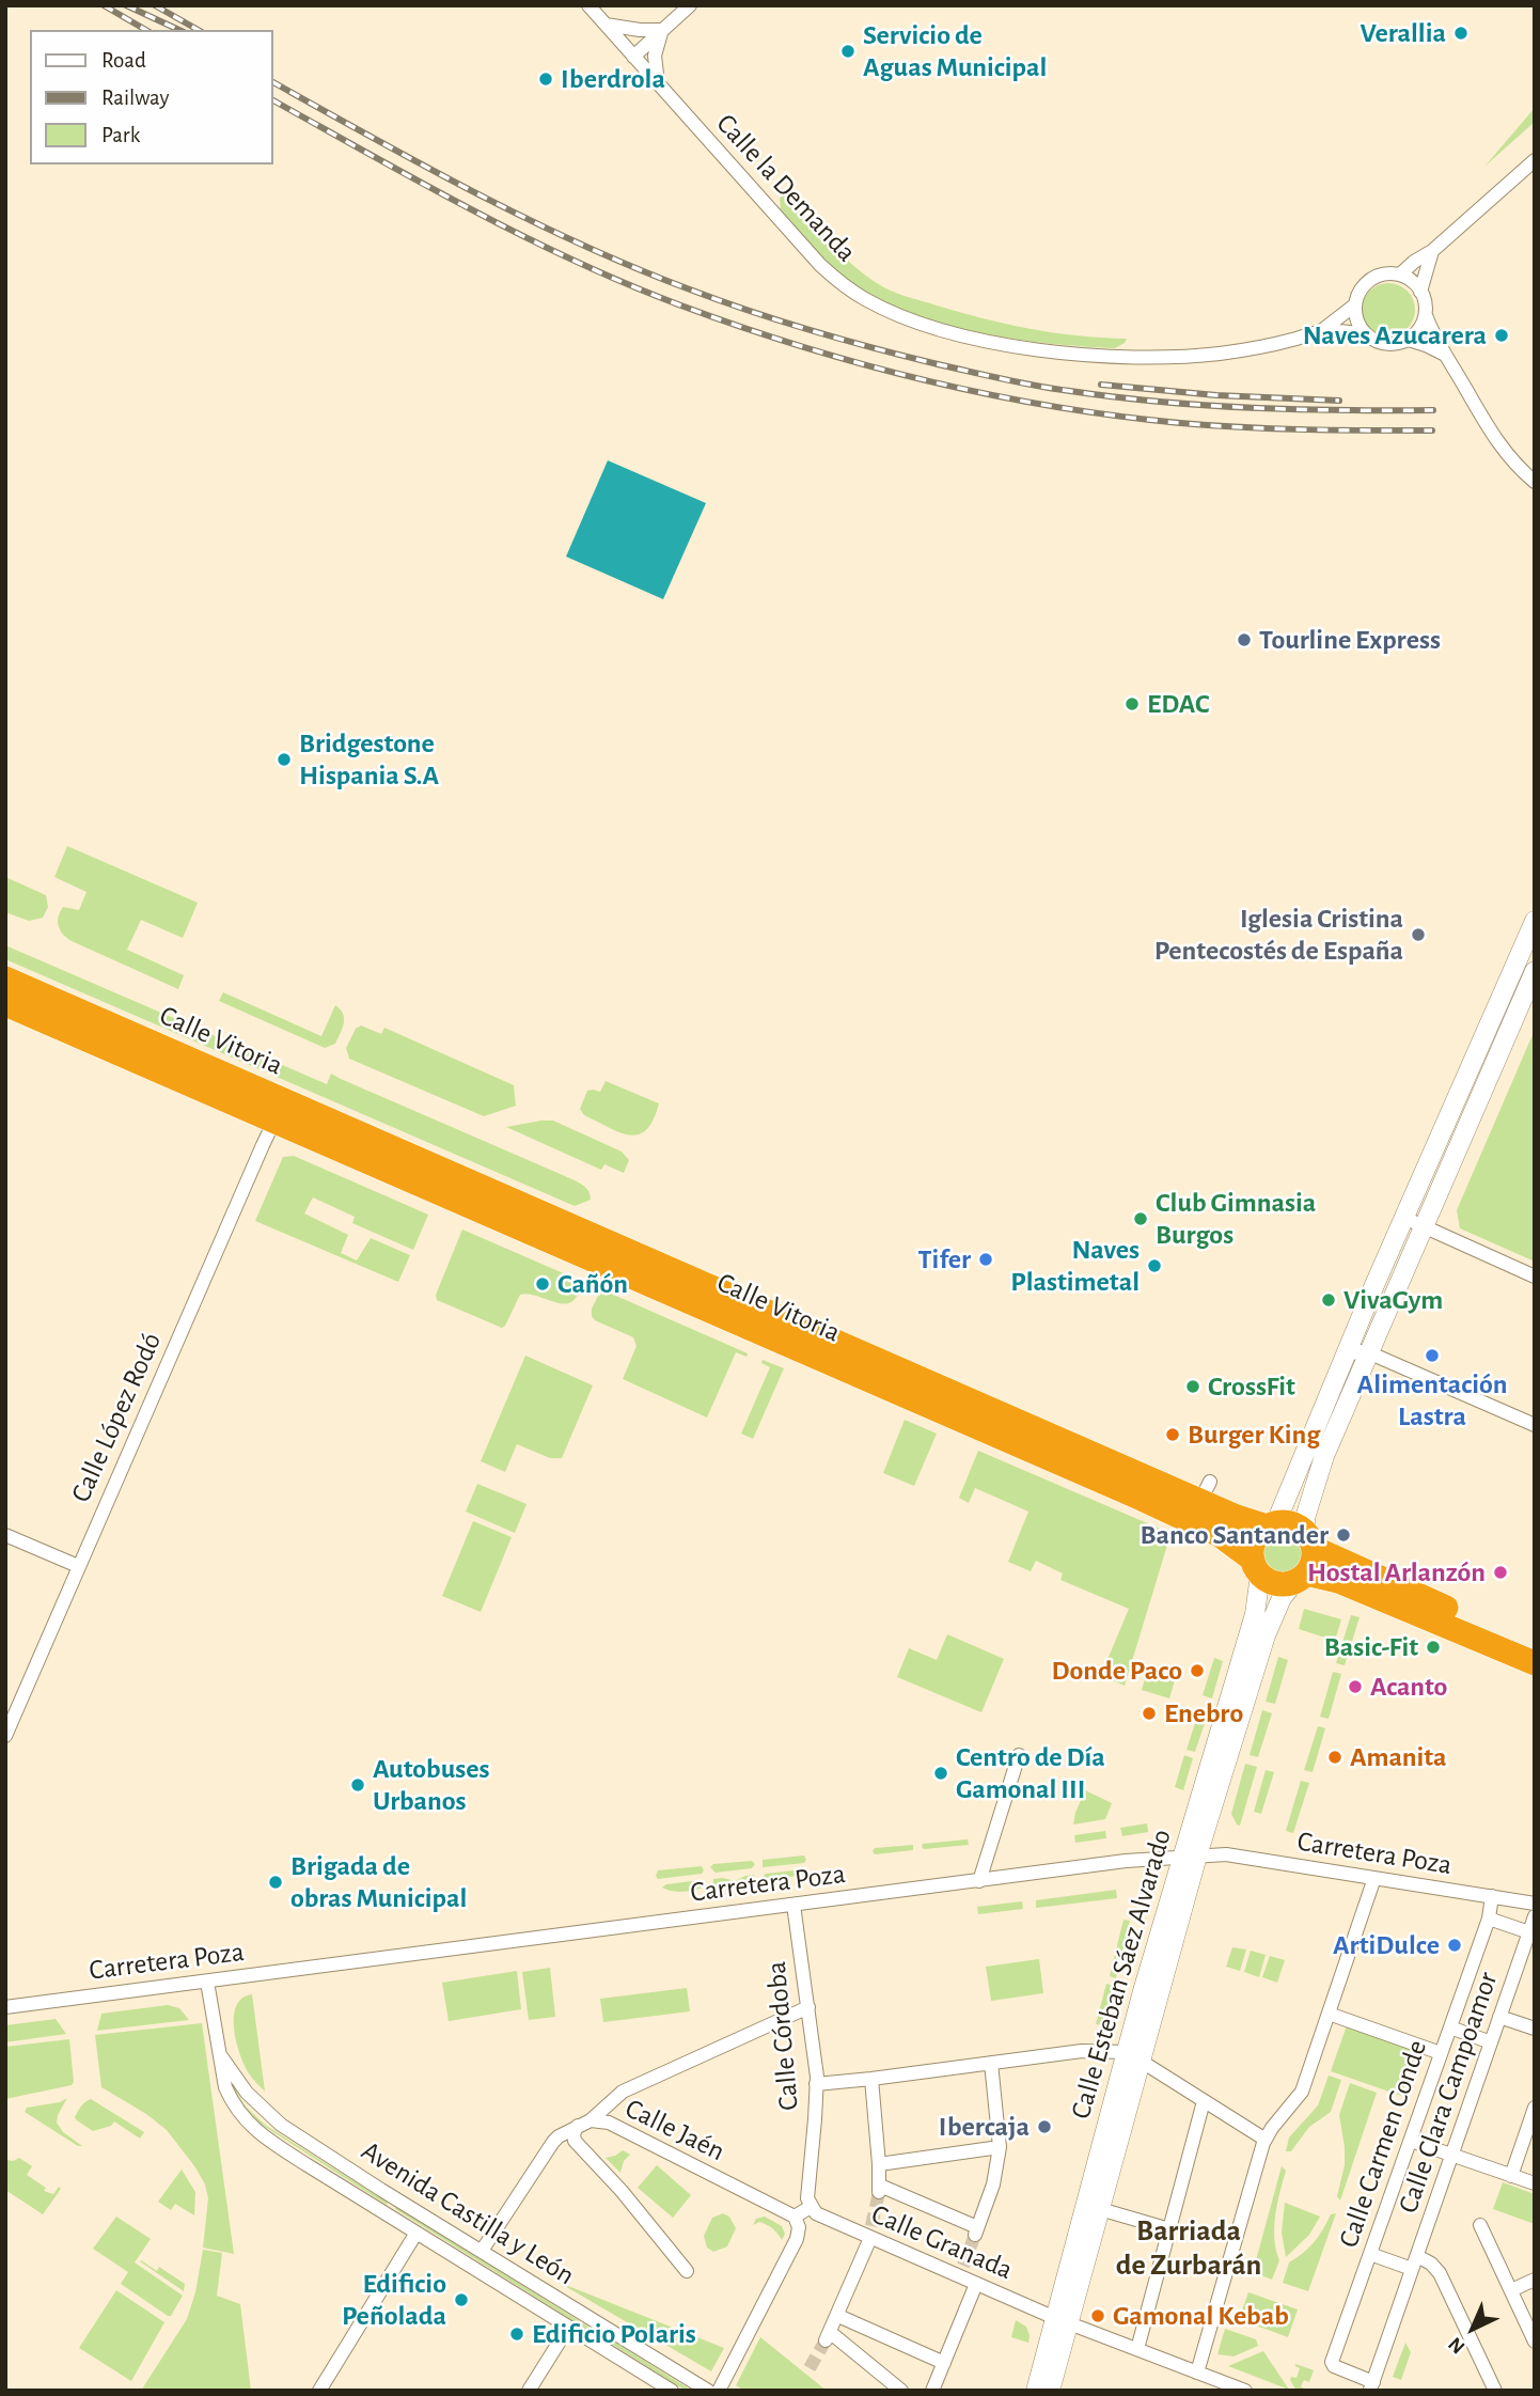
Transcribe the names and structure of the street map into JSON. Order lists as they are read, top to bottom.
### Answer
{
  "streets": {
    "highway": ["Calle Vitoria"],
    "main road": ["Calle Esteban Sáez Alvarado"],
    "street": [
      "Calle la Demanda",
      "Calle López Rodó",
      "Carretera Poza",
      "Calle Córdoba",
      "Calle Clara Campoamor",
      "Calle Jaén",
      "Calle Carmen Conde",
      "Avenida Castilla y León",
      "Calle Granada"
    ]
  },
  "crossings": [
    ["Calle Vitoria", "Calle López Rodó"],
    ["Calle Vitoria", "Calle Esteban Sáez Alvarado"],
    ["Carretera Poza", "Calle Esteban Sáez Alvarado"],
    ["Carretera Poza", "Calle Córdoba"],
    ["Carretera Poza", "Calle Carmen Conde"],
    ["Carretera Poza", "Avenida Castilla y León"],
    ["Calle Esteban Sáez Alvarado", "Calle Granada"],
    ["Calle Córdoba", "Calle Granada"],
    ["Calle Clara Campoamor", "Calle Carmen Conde"]
  ],
  "districts": ["Barriada de Zurbarán"],
  "places": [
    "Verallia",
    "Servicio de Aguas Municipal",
    "Iberdrola",
    "Naves Azucarera",
    "Tourline Express",
    "EDAC",
    "Bridgestone Hispania S.A",
    "Iglesia Cristina Pentecostés de España",
    "Club Gimnasia Burgos",
    "Tifer",
    "Naves Plastimetal",
    "Cañón",
    "VivaGym",
    "Alimentación Lastra",
    "CrossFit",
    "Burger King",
    "Banco Santander",
    "Hostal Arlanzón",
    "Basic-Fit",
    "Donde Paco",
    "Acanto",
    "Enebro",
    "Amanita",
    "Centro de Día Gamonal III",
    "Autobuses Urbanos",
    "Brigada de obras Municipal",
    "ArtiDulce",
    "Ibercaja",
    "Edificio Peñolada",
    "Gamonal Kebab",
    "Edificio Polaris"
  ],
  "legend": ["Road", "Railway", "Park"],
  "north": "bottom left"
}
